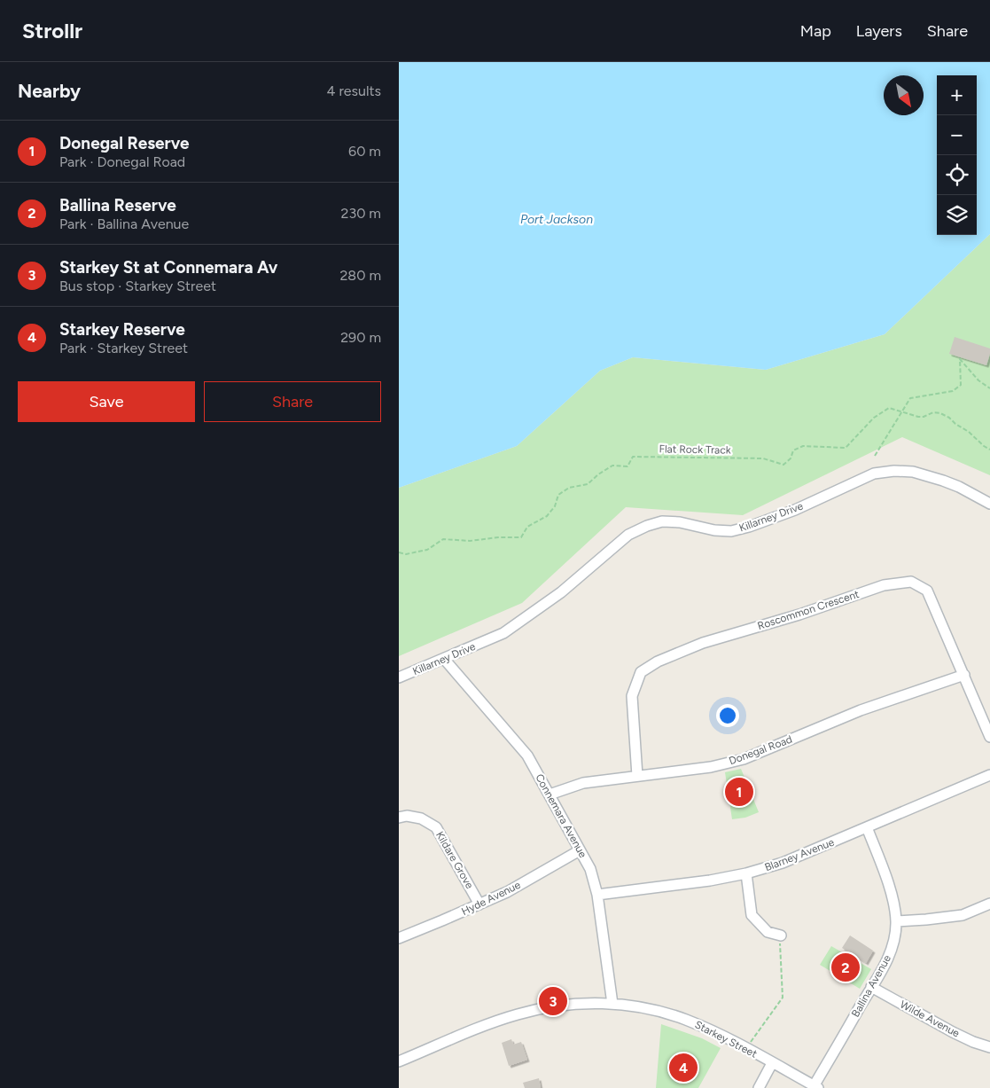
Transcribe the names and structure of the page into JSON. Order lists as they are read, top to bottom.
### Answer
{
  "streets": {
    "street": [
      "Killarney Drive",
      "Roscommon Crescent",
      "Donegal Road",
      "Connemara Avenue",
      "Blarney Avenue",
      "Kildare Grove",
      "Hyde Avenue",
      "Ballina Avenue",
      "Wilde Avenue",
      "Starkey Street"
    ],
    "path": ["Flat Rock Track"]
  },
  "crossings": [
    ["Killarney Drive", "Connemara Avenue"],
    ["Roscommon Crescent", "Donegal Road"],
    ["Donegal Road", "Connemara Avenue"],
    ["Connemara Avenue", "Blarney Avenue"],
    ["Connemara Avenue", "Hyde Avenue"],
    ["Connemara Avenue", "Starkey Street"],
    ["Blarney Avenue", "Ballina Avenue"],
    ["Kildare Grove", "Hyde Avenue"],
    ["Ballina Avenue", "Wilde Avenue"],
    ["Ballina Avenue", "Starkey Street"]
  ],
  "water": ["Port Jackson"],
  "north": "bottom right",
  "page": {
    "header": "Strollr",
    "nav": ["Map", "Layers", "Share"],
    "heading": ["Nearby", "4 results"],
    "map_buttons": ["+", "−"],
    "list": [
      {
        "mark": "1",
        "name": "Donegal Reserve",
        "note": "Park · Donegal Road",
        "value": "60 m"
      },
      {
        "mark": "2",
        "name": "Ballina Reserve",
        "note": "Park · Ballina Avenue",
        "value": "230 m"
      },
      {
        "mark": "3",
        "name": "Starkey St at Connemara Av",
        "note": "Bus stop · Starkey Street",
        "value": "280 m"
      },
      {
        "mark": "4",
        "name": "Starkey Reserve",
        "note": "Park · Starkey Street",
        "value": "290 m"
      }
    ],
    "buttons": ["Save", "Share"],
    "pins": [
      "1",
      "2",
      "3",
      "4"
    ]
  }
}
